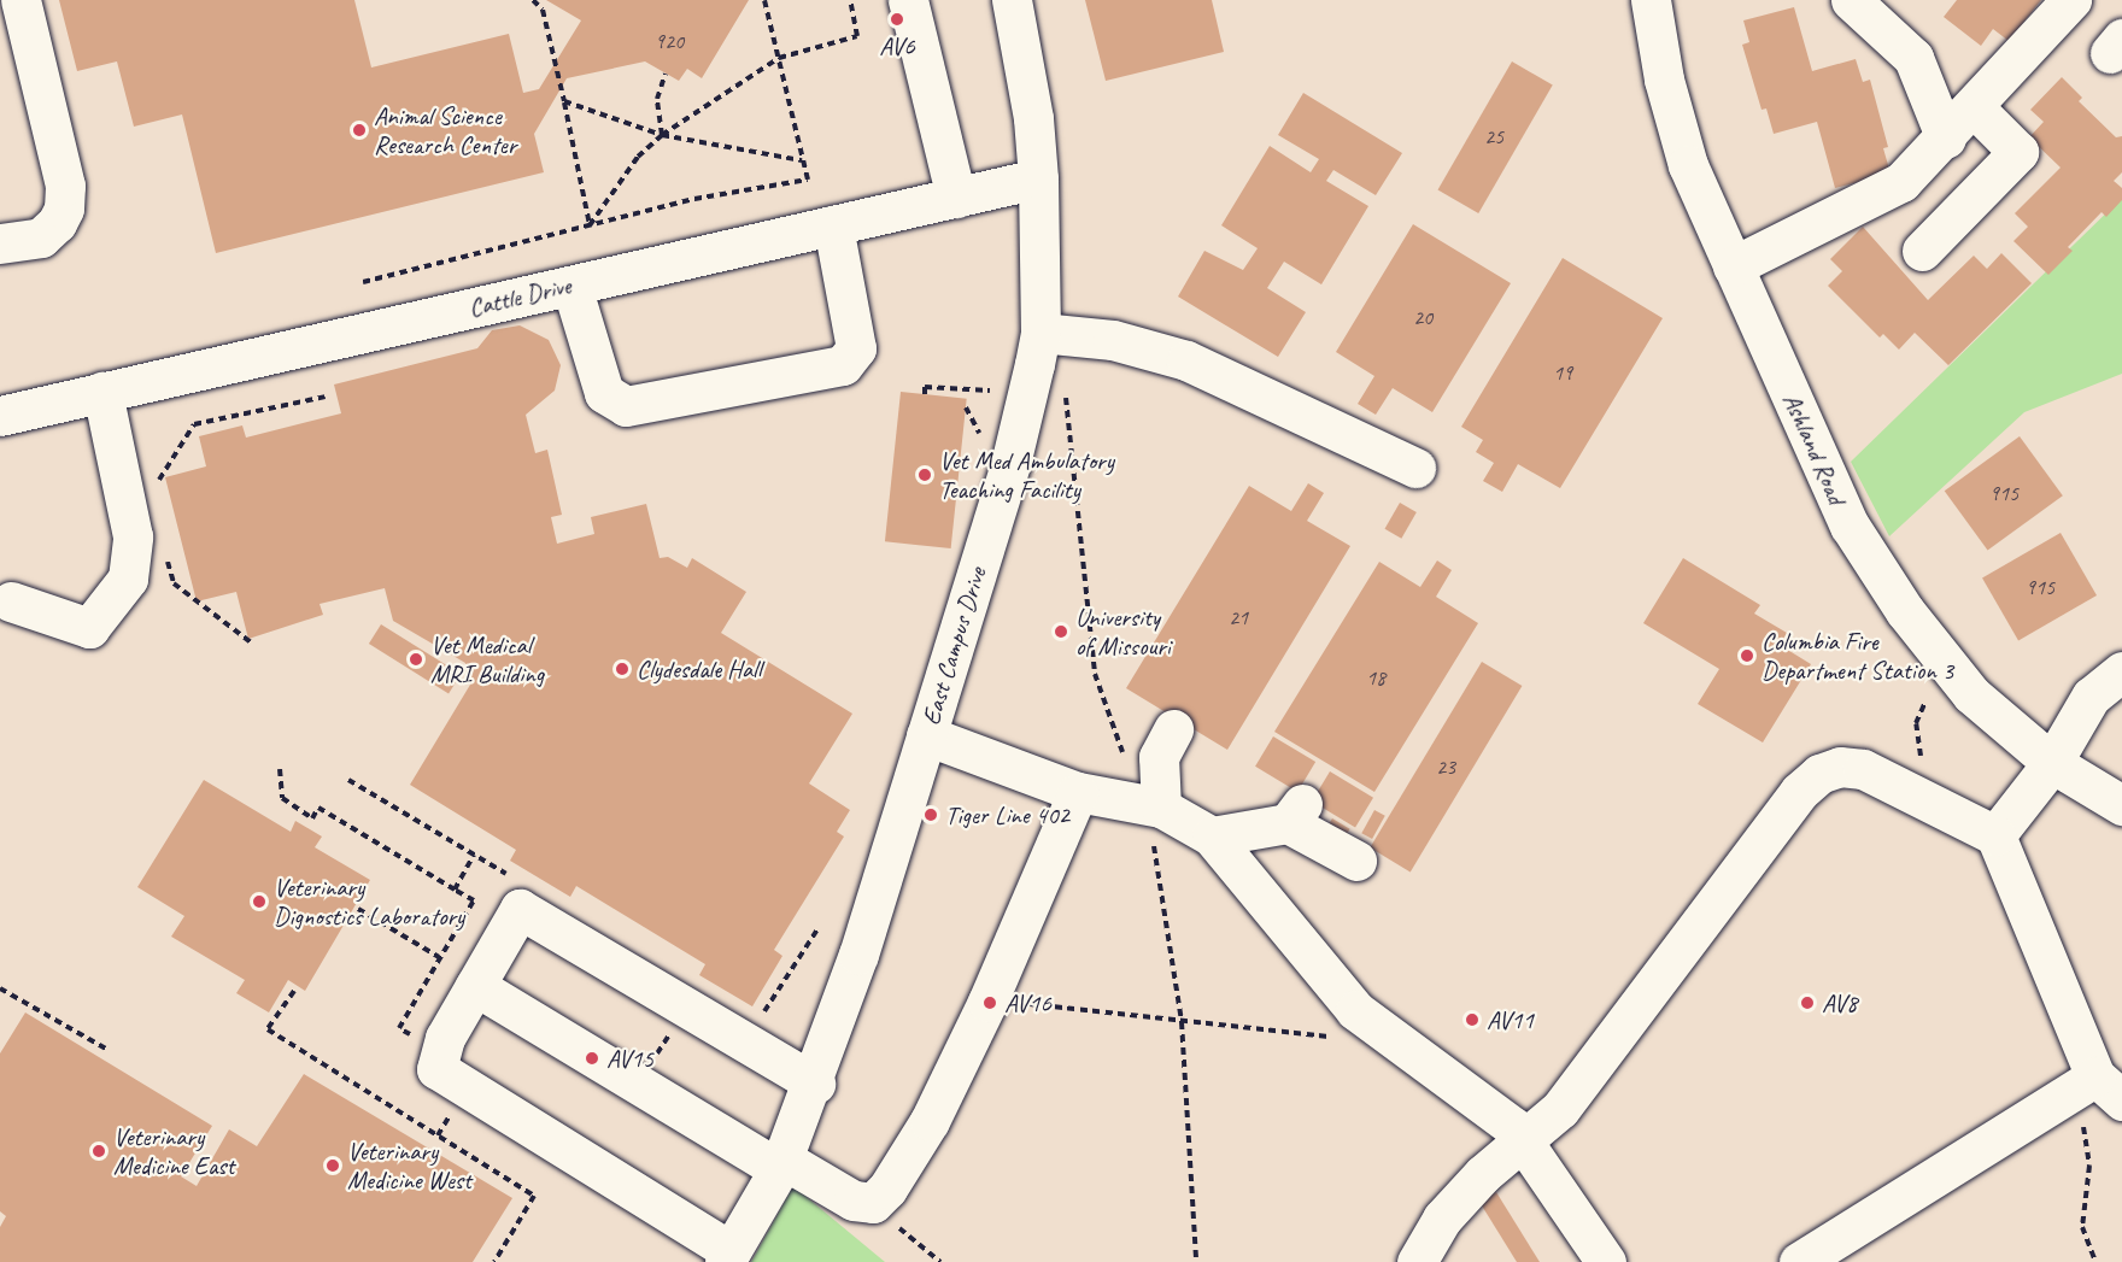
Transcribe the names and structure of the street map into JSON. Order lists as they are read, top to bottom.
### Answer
{
  "streets": {
    "street": ["Cattle Drive", "Ashland Road", "East Campus Drive"]
  },
  "crossings": [
    ["Cattle Drive", "East Campus Drive"]
  ],
  "places": [
    "AV6",
    "Animal Science Research Center",
    "Vet Med Ambulatory Teaching Facility",
    "University of Missouri",
    "Columbia Fire Department Station 3",
    "Vet Medical MRI Building",
    "Clydesdale Hall",
    "Tiger Line 402",
    "Veterinary Dignostics Laboratory",
    "AV16",
    "AV8",
    "AV11",
    "AV15",
    "Veterinary Medicine East",
    "Veterinary Medicine West"
  ],
  "house_numbers": [
    "920",
    "25",
    "20",
    "19",
    "915",
    "915",
    "21",
    "18",
    "23"
  ]
}
